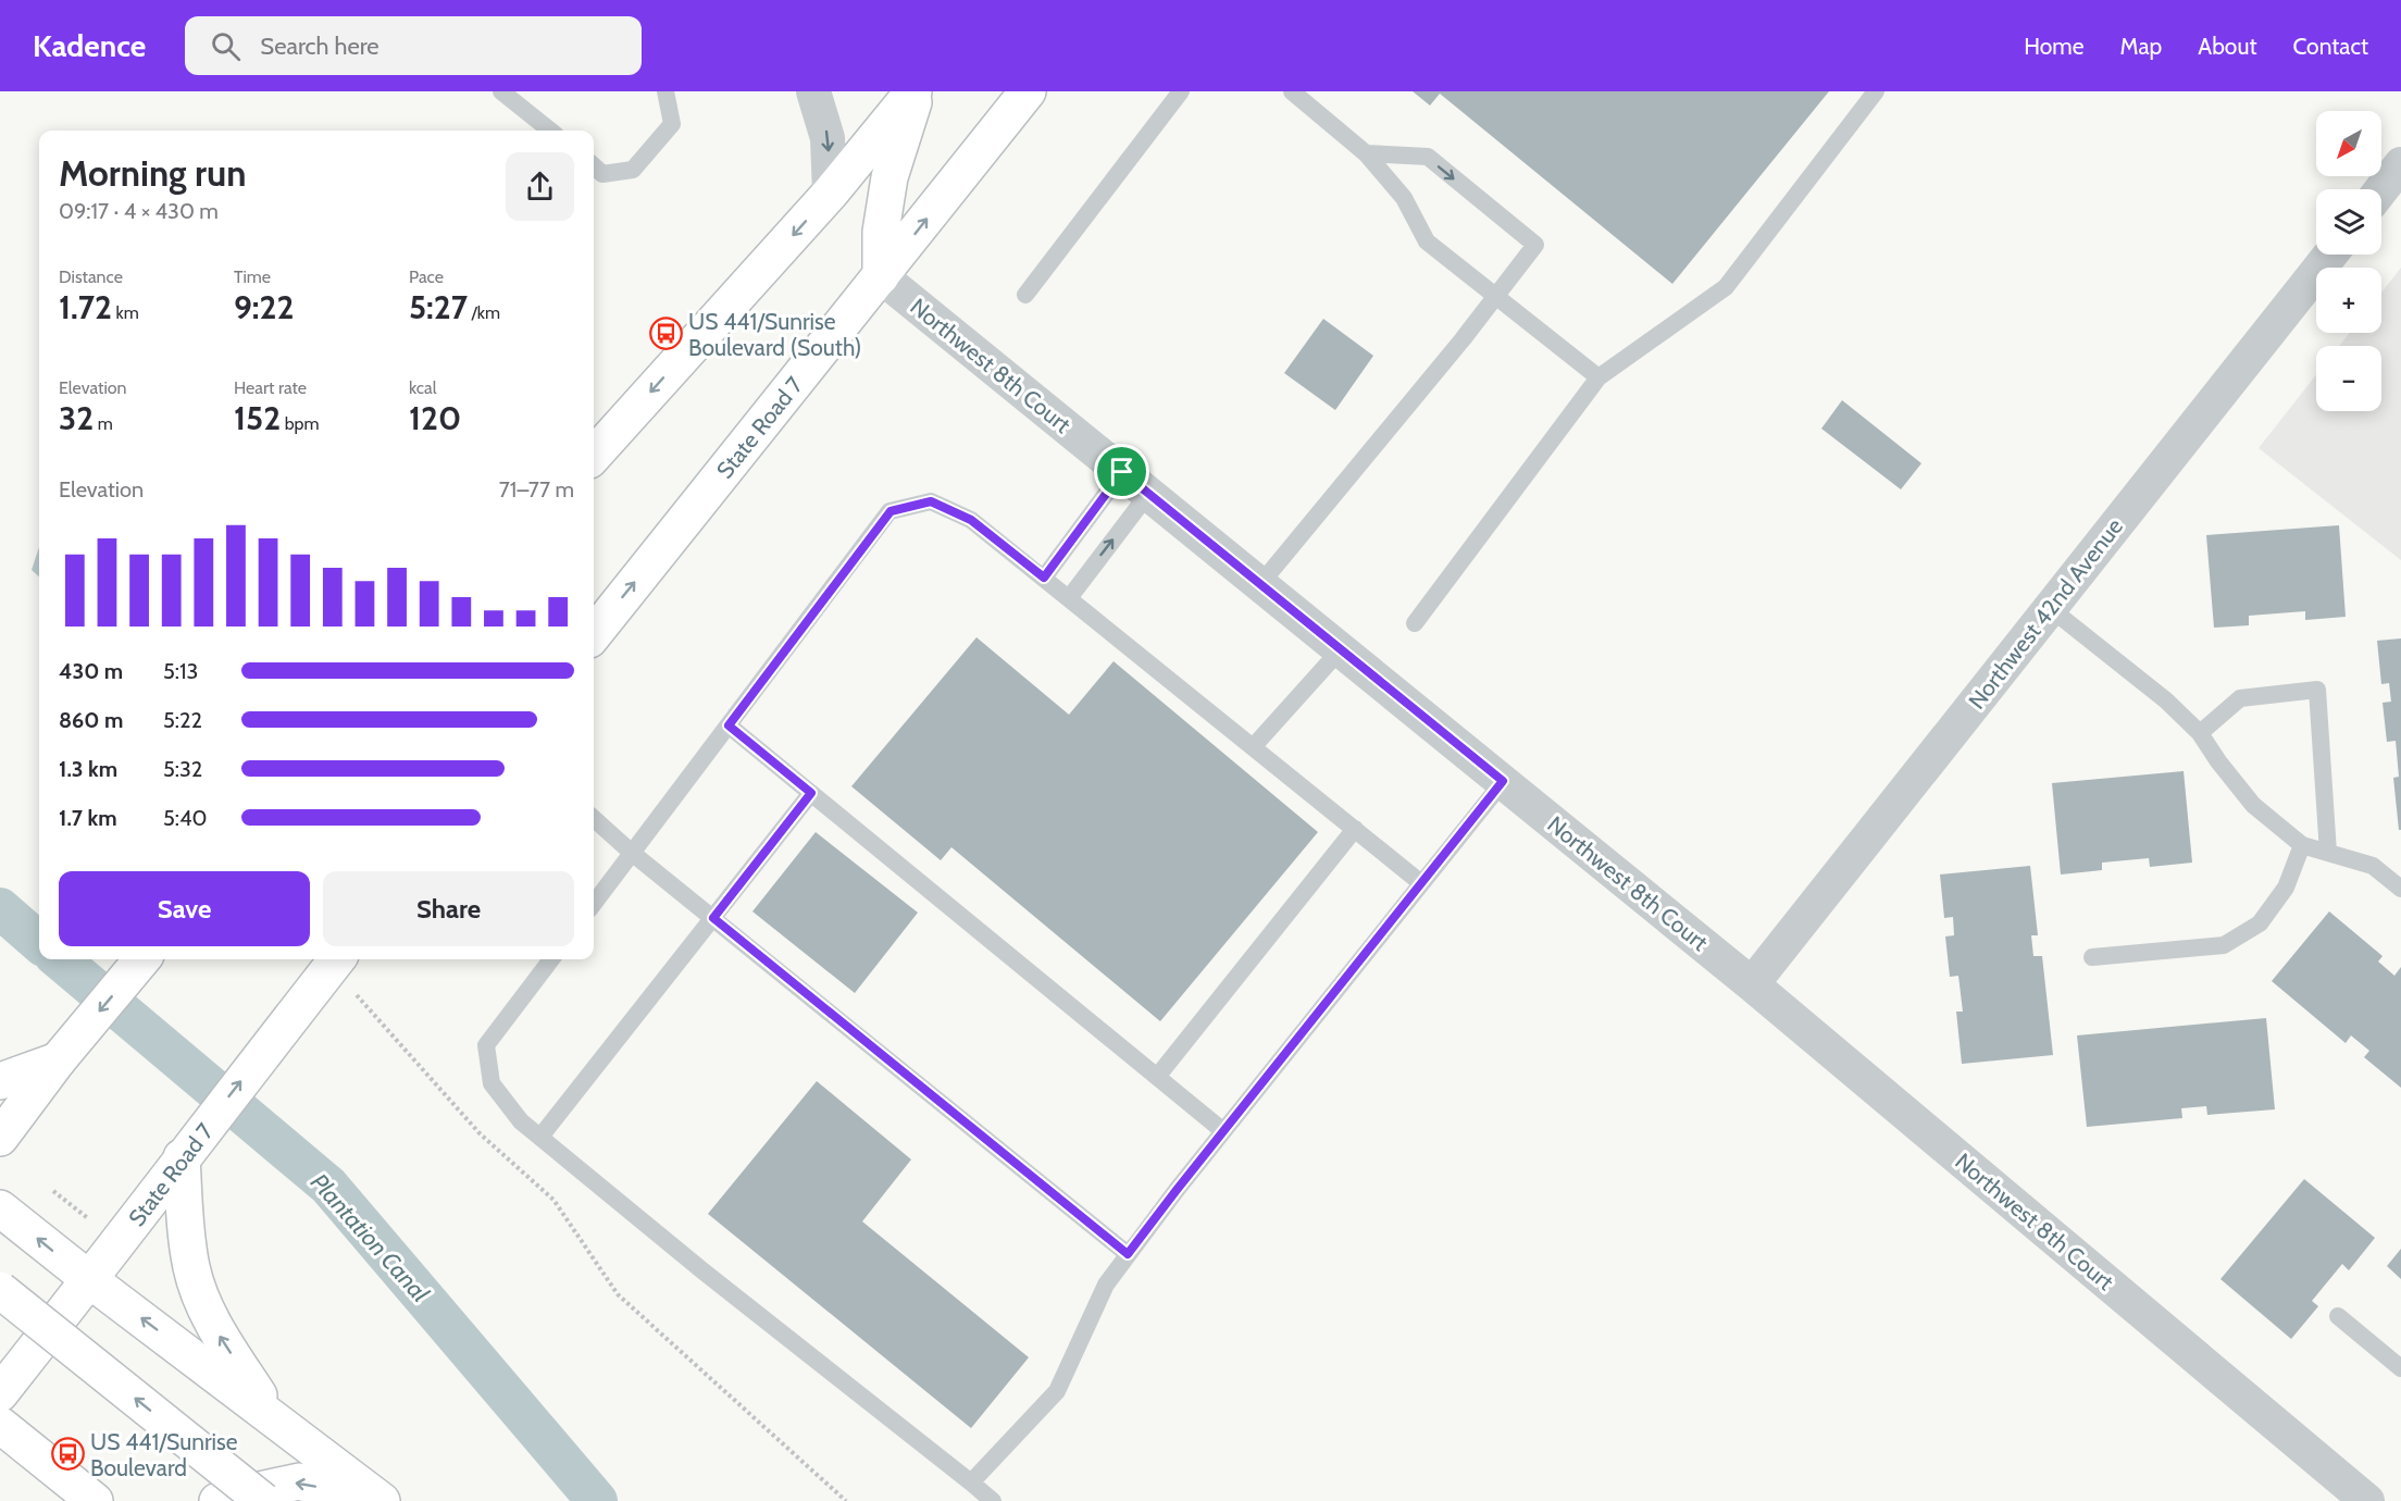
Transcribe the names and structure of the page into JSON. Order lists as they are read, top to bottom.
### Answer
{
  "streets": {
    "main road": ["State Road 7"],
    "street": ["Northwest 8th Court", "Northwest 42nd Avenue"]
  },
  "crossings": [
    ["Northwest 8th Court", "State Road 7"],
    ["Northwest 8th Court", "Northwest 42nd Avenue"]
  ],
  "water": ["Plantation Canal"],
  "places": {
    "bus stop": ["US 441/Sunrise Boulevard (South)", "US 441/Sunrise Boulevard"]
  },
  "north": "bottom left",
  "page": {
    "header": "Kadence",
    "search": "Search here",
    "nav": [
      "Home",
      "Map",
      "About",
      "Contact"
    ],
    "map_buttons": ["+", "−"],
    "heading": ["Morning run", "09:17 · 4 × 430 m"],
    "stats": [
      ["Distance", "1.72 km"],
      ["Time", "9:22"],
      ["Pace", "5:27 /km"],
      ["Elevation", "32 m"],
      ["Heart rate", "152 bpm"],
      ["kcal", "120"]
    ],
    "chart": ["Elevation", "71–77 m"],
    "list": [
      {
        "name": "430 m",
        "note": "5:13"
      },
      {
        "name": "860 m",
        "note": "5:22"
      },
      {
        "name": "1.3 km",
        "note": "5:32"
      },
      {
        "name": "1.7 km",
        "note": "5:40"
      }
    ],
    "buttons": ["Save", "Share"]
  }
}
